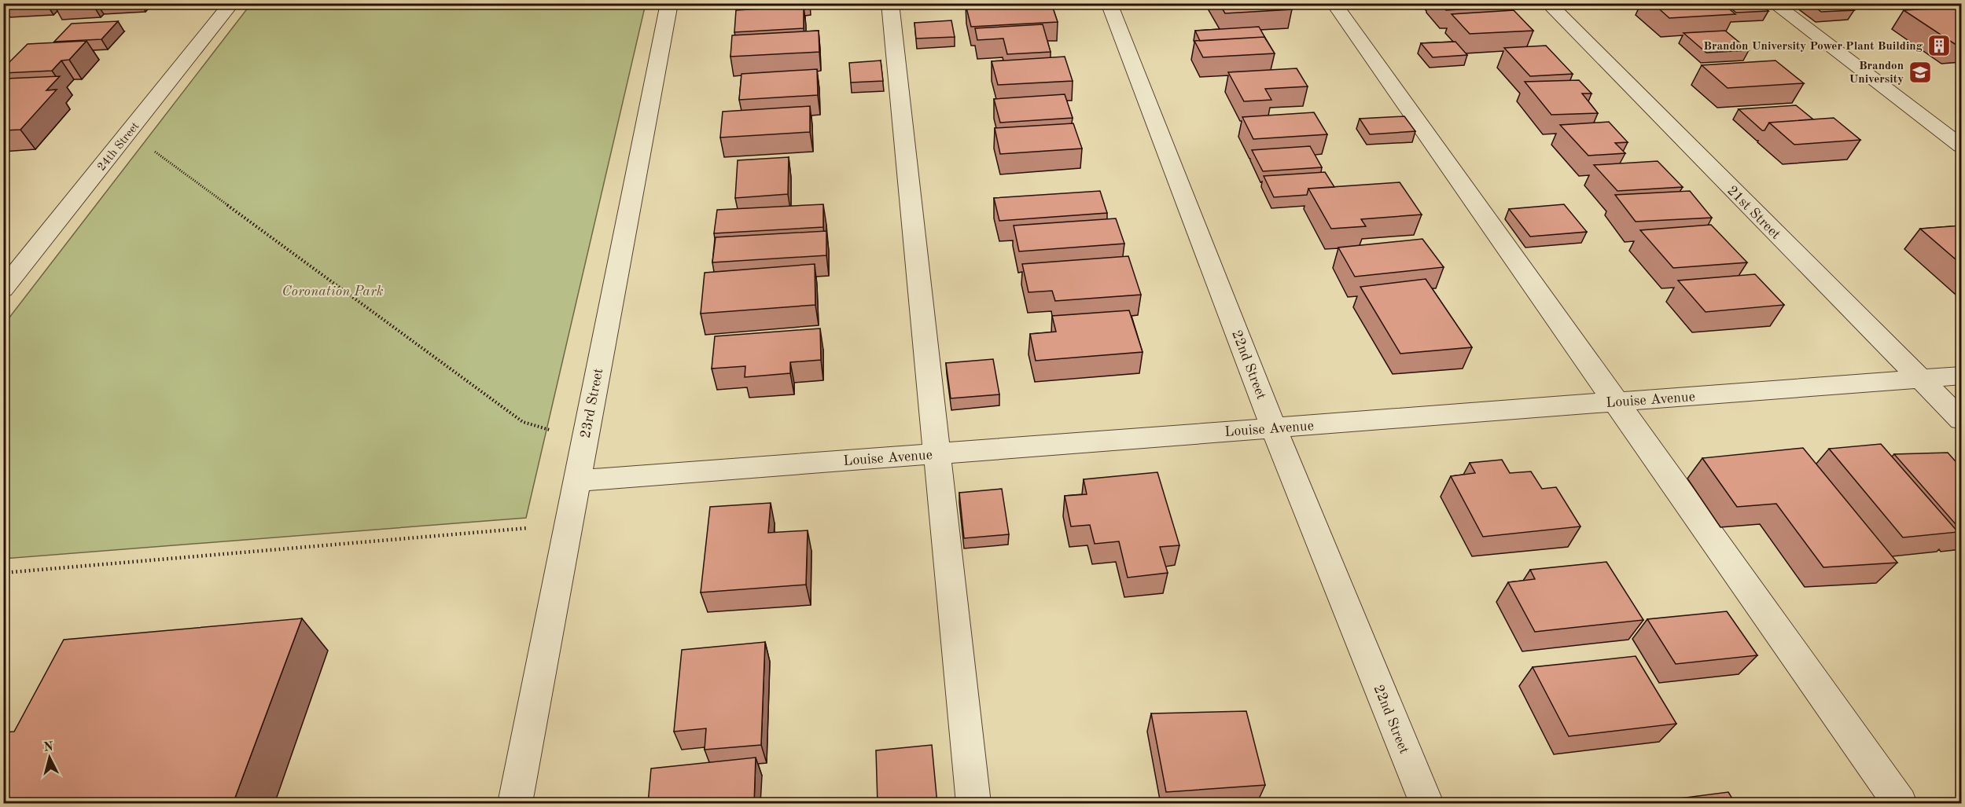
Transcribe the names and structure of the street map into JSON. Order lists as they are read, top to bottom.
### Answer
{
  "streets": {
    "street": [
      "24th Street",
      "21st Street",
      "22nd Street",
      "Louise Avenue",
      "23rd Street"
    ]
  },
  "crossings": [
    ["21st Street", "Louise Avenue"],
    ["22nd Street", "Louise Avenue"],
    ["Louise Avenue", "23rd Street"]
  ],
  "parks": ["Coronation Park"],
  "places": {
    "building": ["Brandon University Power Plant Building"],
    "school or university": ["Brandon University"]
  },
  "north": "top"
}
